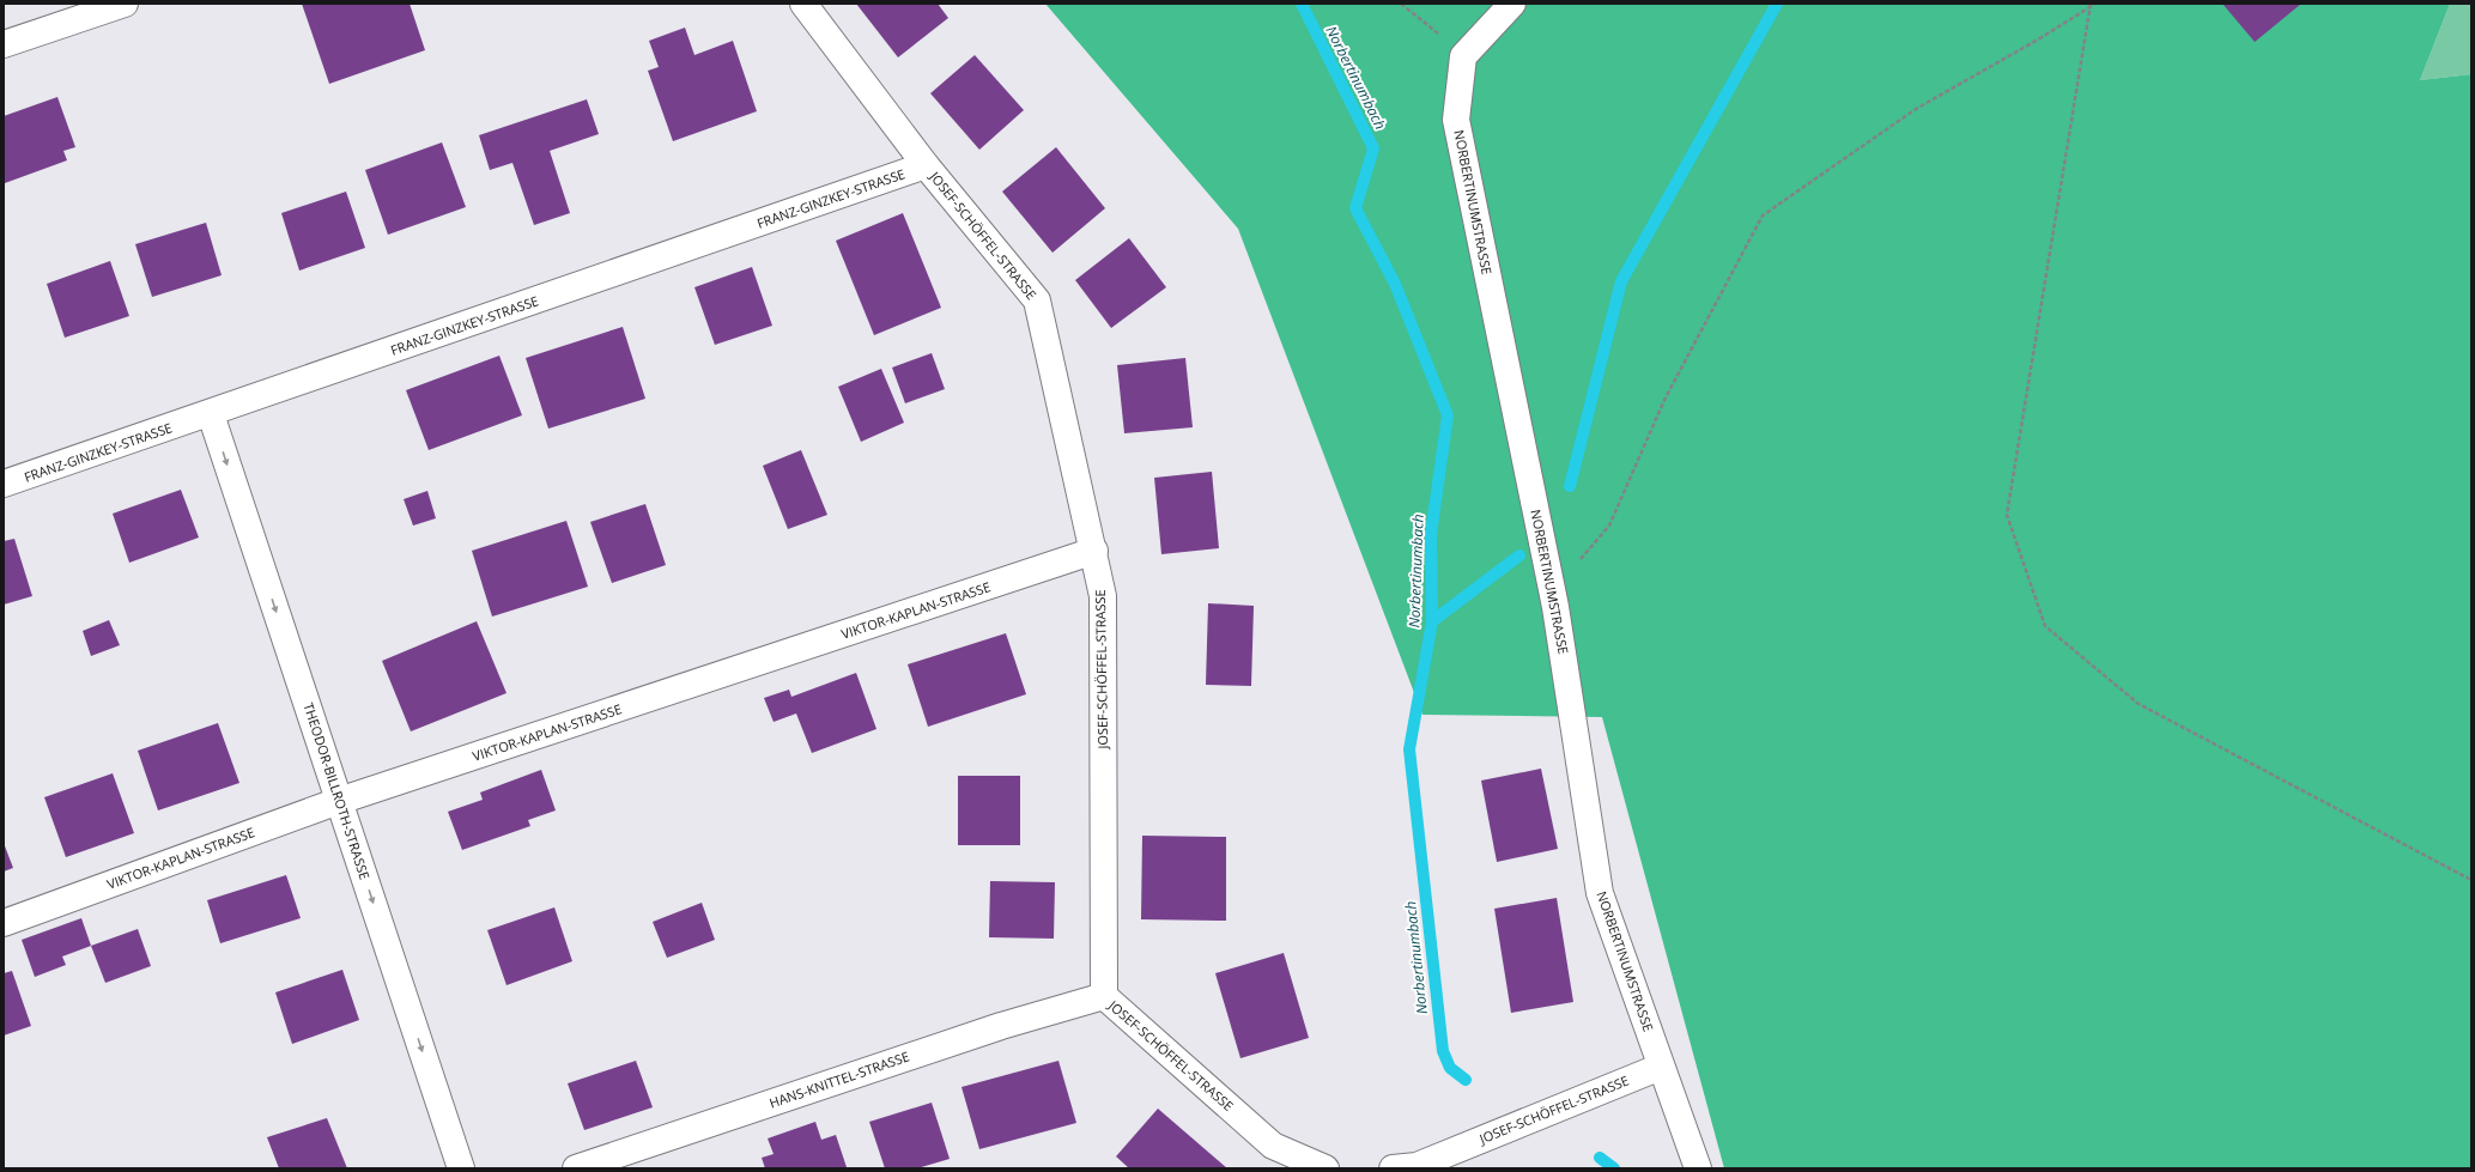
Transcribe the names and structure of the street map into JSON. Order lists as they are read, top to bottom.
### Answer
{
  "streets": {
    "street": [
      "FRANZ-GINZKEY-STRASSE",
      "NORBERTINUMSTRASSE",
      "JOSEF-SCHÖFFEL-STRASSE",
      "VIKTOR-KAPLAN-STRASSE",
      "THEODOR-BILLROTH-STRASSE",
      "HANS-KNITTEL-STRASSE"
    ]
  },
  "crossings": [
    ["FRANZ-GINZKEY-STRASSE", "JOSEF-SCHÖFFEL-STRASSE"],
    ["FRANZ-GINZKEY-STRASSE", "THEODOR-BILLROTH-STRASSE"],
    ["NORBERTINUMSTRASSE", "JOSEF-SCHÖFFEL-STRASSE"],
    ["JOSEF-SCHÖFFEL-STRASSE", "VIKTOR-KAPLAN-STRASSE"],
    ["JOSEF-SCHÖFFEL-STRASSE", "HANS-KNITTEL-STRASSE"],
    ["VIKTOR-KAPLAN-STRASSE", "THEODOR-BILLROTH-STRASSE"]
  ],
  "one_way": ["THEODOR-BILLROTH-STRASSE"],
  "water": ["Norbertinumbach"]
}
